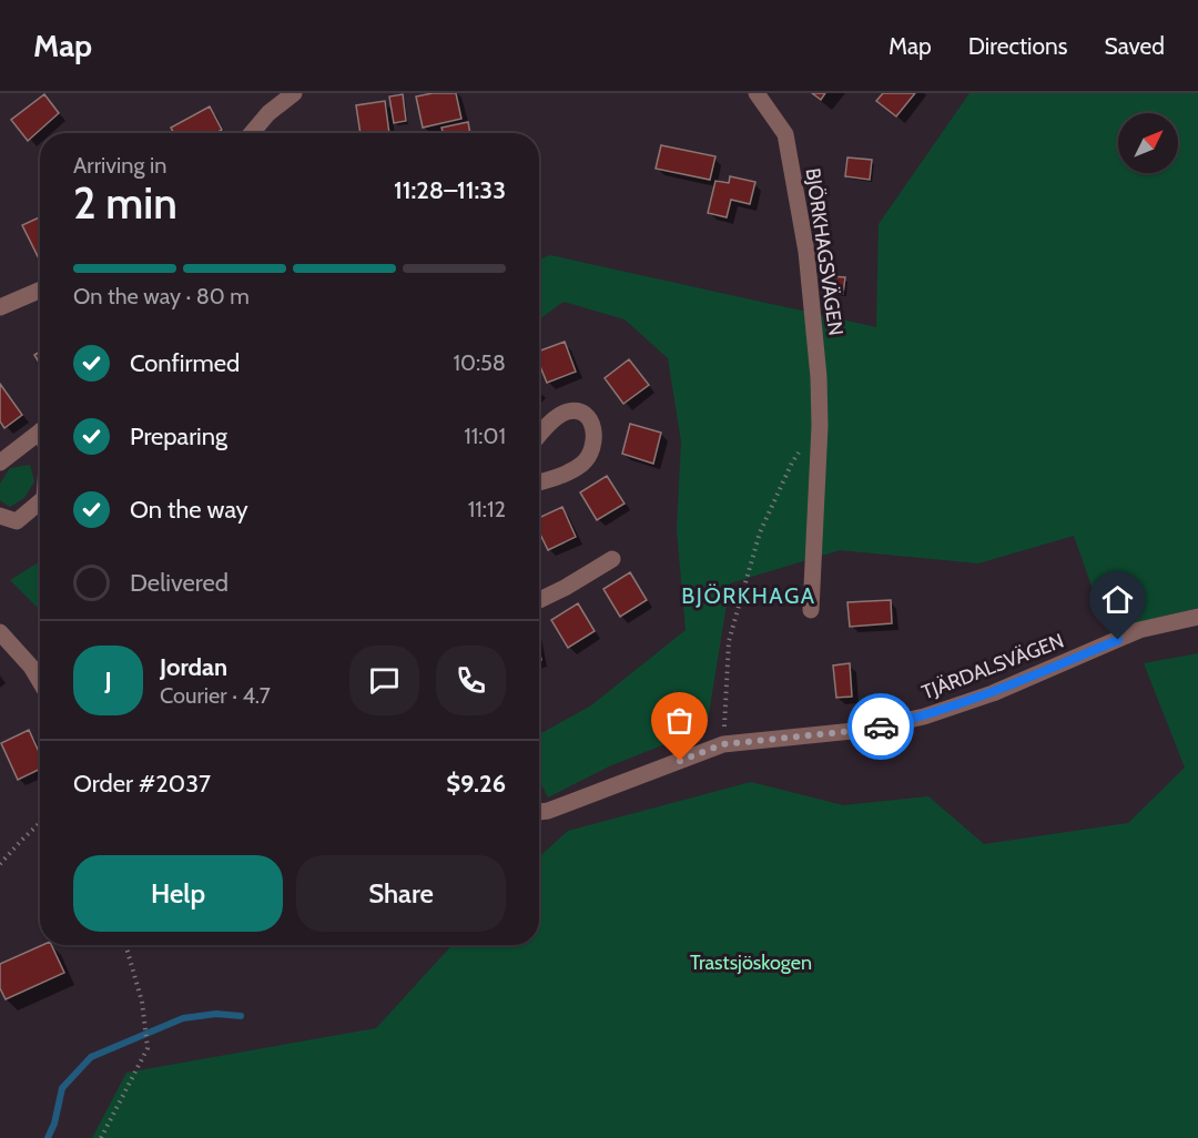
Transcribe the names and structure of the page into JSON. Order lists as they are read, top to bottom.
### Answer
{
  "streets": {
    "street": ["BJÖRKHAGSVÄGEN", "TJÄRDALSVÄGEN"]
  },
  "districts": ["BJÖRKHAGA"],
  "parks": ["Trastsjöskogen"],
  "north": "top right",
  "page": {
    "header": "Map",
    "nav": ["Map", "Directions", "Saved"],
    "heading": ["2 min", "Arriving in", "11:28–11:33"],
    "panel": [
      "Jordan",
      "Courier · 4.7",
      "Order #2037",
      "$9.26"
    ],
    "bar": "On the way · 80 m",
    "list": [
      ["Confirmed", "10:58"],
      ["Preparing", "11:01"],
      ["On the way", "11:12"],
      "Delivered"
    ],
    "round": "J",
    "buttons": ["Help", "Share"]
  }
}
